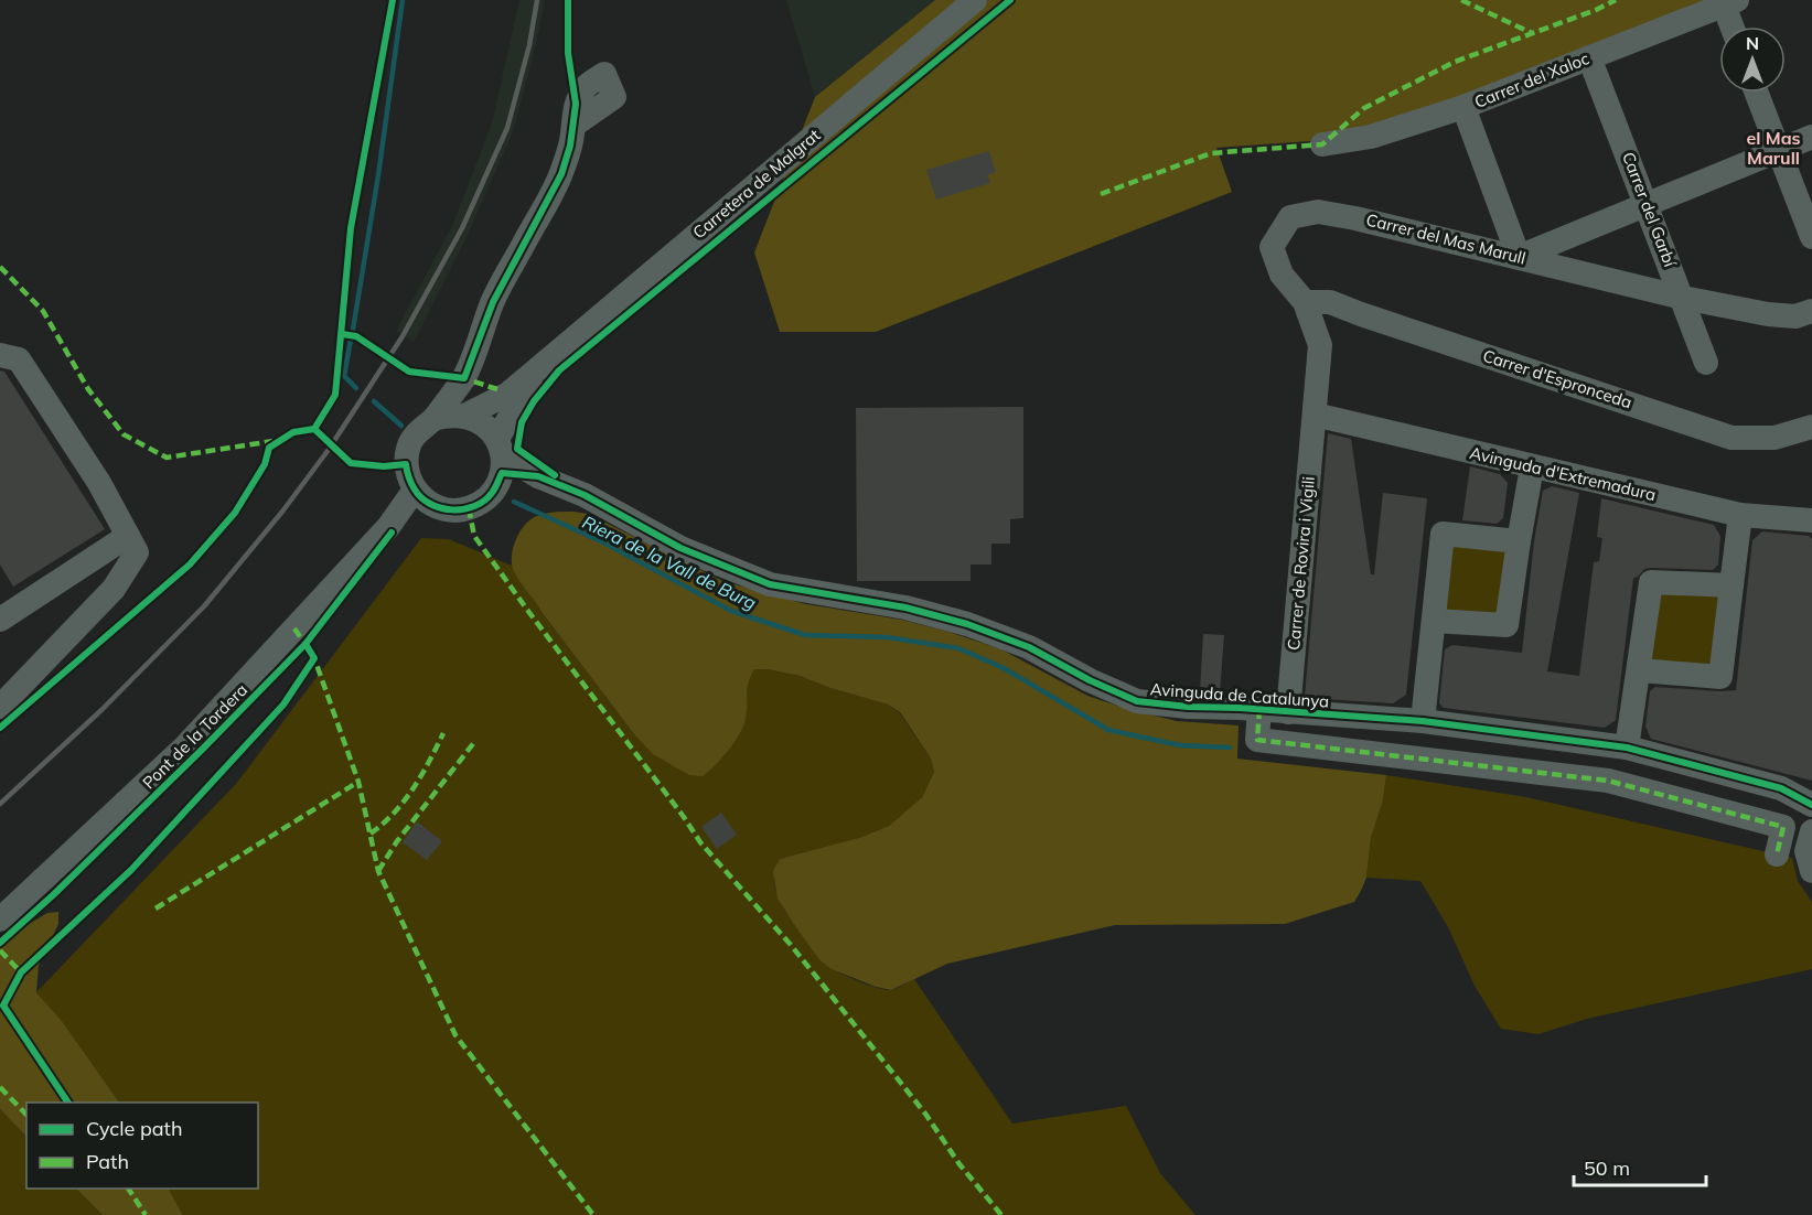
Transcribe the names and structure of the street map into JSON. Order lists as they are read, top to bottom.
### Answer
{
  "streets": {
    "street": [
      "Carrer del Xaloc",
      "Carretera de Malgrat",
      "Carrer del Garbí",
      "Carrer del Mas Marull",
      "Carrer d'Espronceda",
      "Avinguda d'Extremadura",
      "Carrer de Rovira i Vigili",
      "Avinguda de Catalunya"
    ],
    "cycle path": ["Pont de la Tordera"]
  },
  "crossings": [
    ["Carrer del Xaloc", "Carrer del Garbí"],
    ["Carretera de Malgrat", "Avinguda de Catalunya"],
    ["Carrer del Garbí", "Carrer del Mas Marull"],
    ["Carrer del Mas Marull", "Carrer d'Espronceda"],
    ["Carrer del Mas Marull", "Avinguda d'Extremadura"],
    ["Carrer del Mas Marull", "Carrer de Rovira i Vigili"],
    ["Avinguda d'Extremadura", "Carrer de Rovira i Vigili"],
    ["Carrer de Rovira i Vigili", "Avinguda de Catalunya"]
  ],
  "districts": ["el Mas Marull"],
  "water": ["Riera de la Vall de Burg"],
  "legend": ["Cycle path", "Path"],
  "scale_bar": "50 m",
  "north": "top"
}
